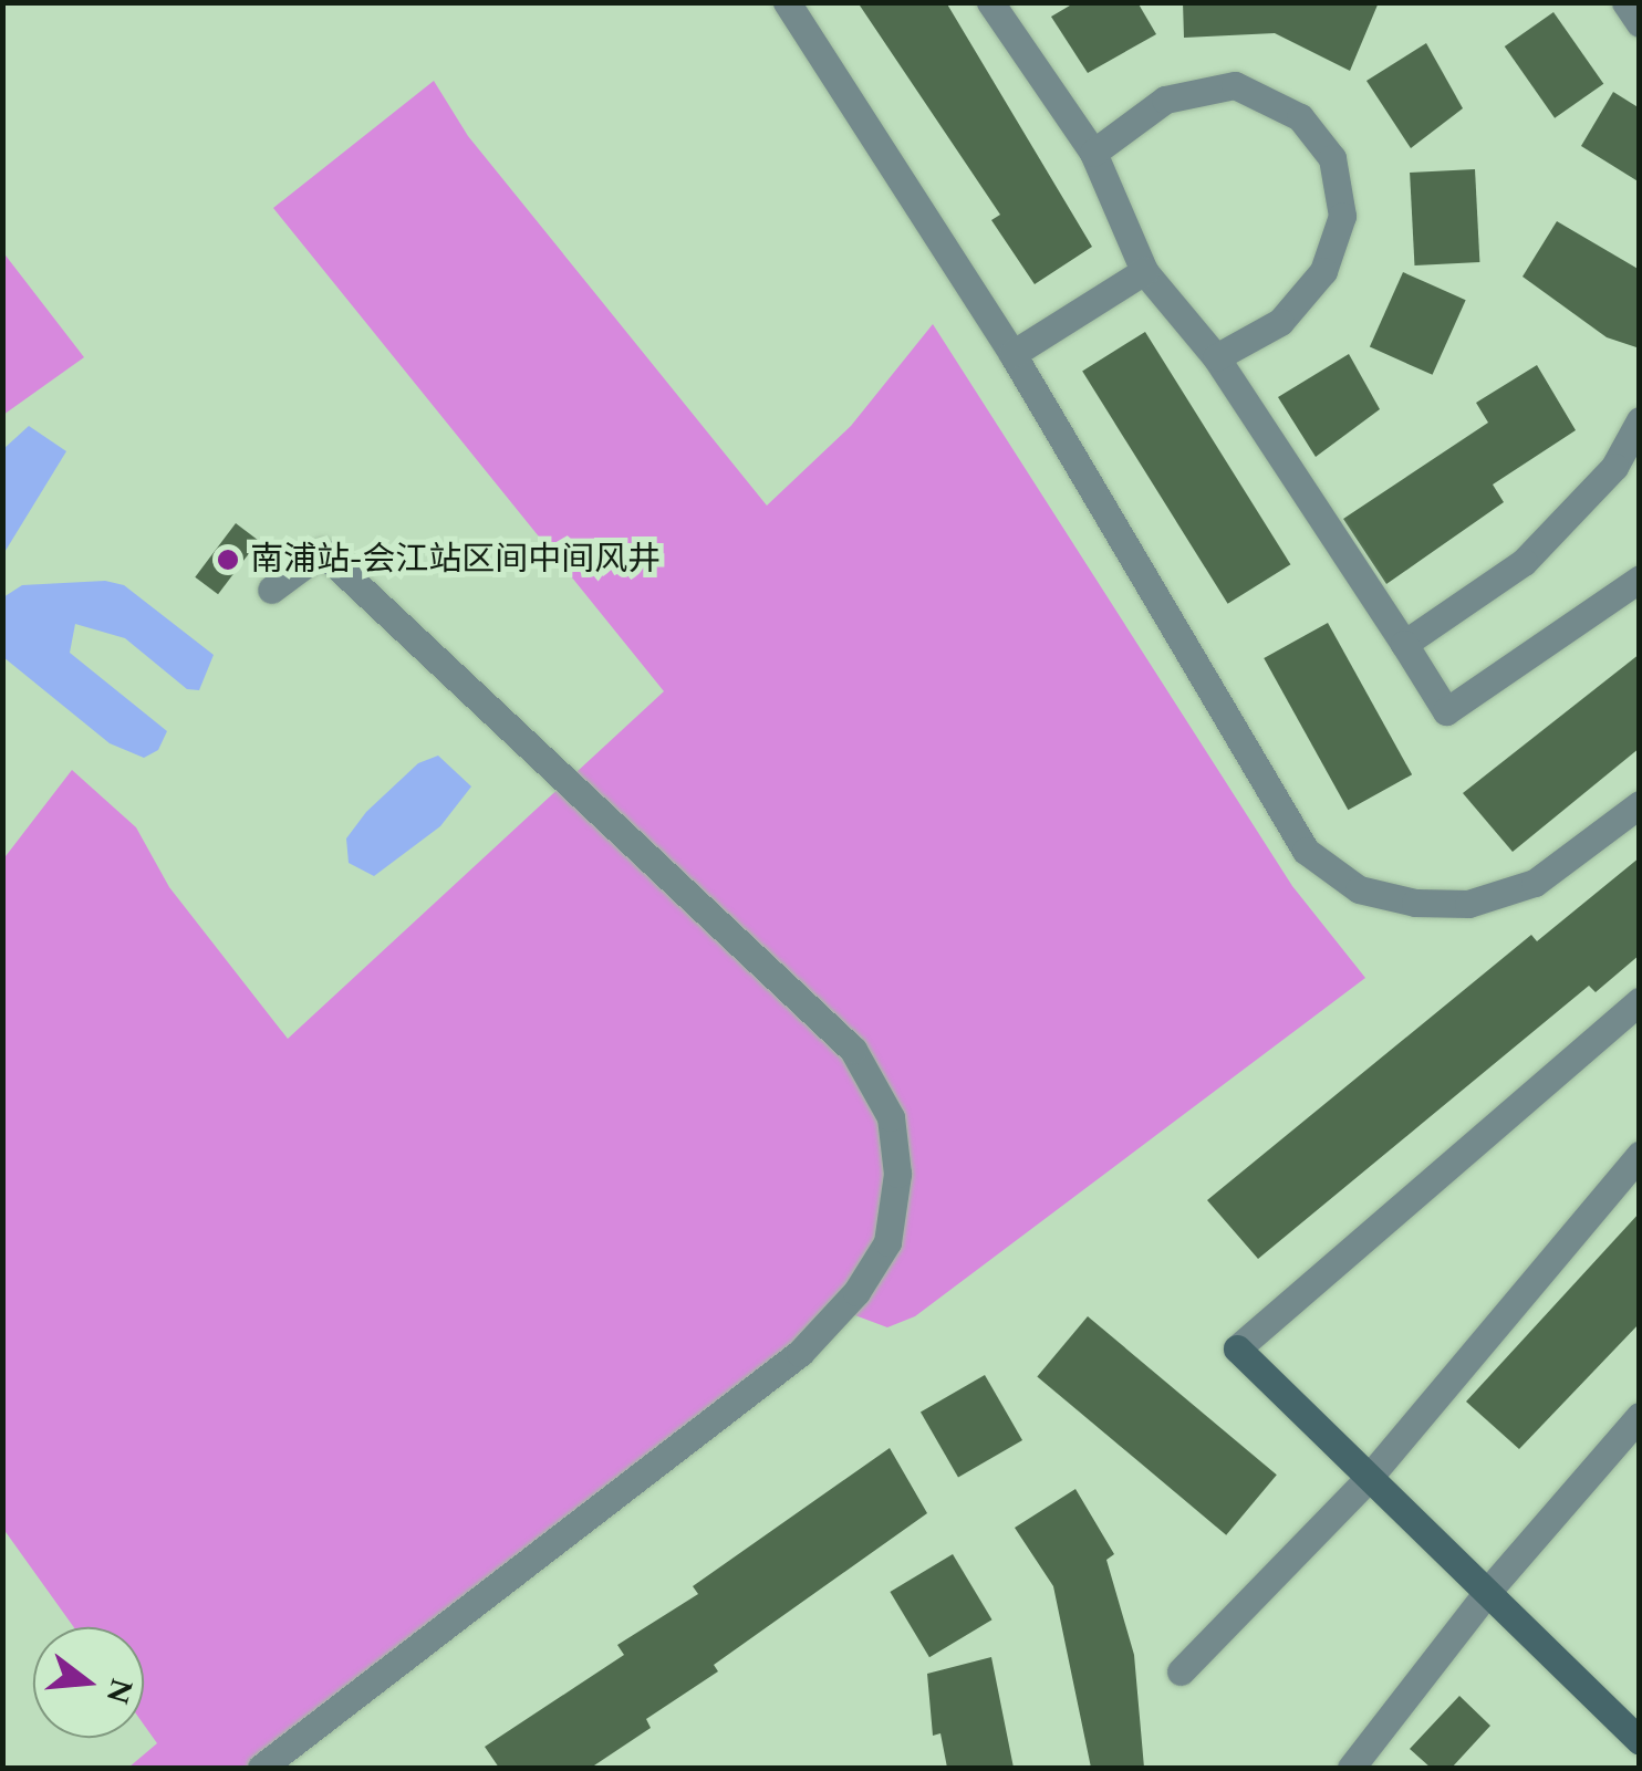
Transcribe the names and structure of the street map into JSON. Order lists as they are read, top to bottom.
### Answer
{
  "places": ["南浦站-会江站区间中间风井"],
  "north": "right"
}
